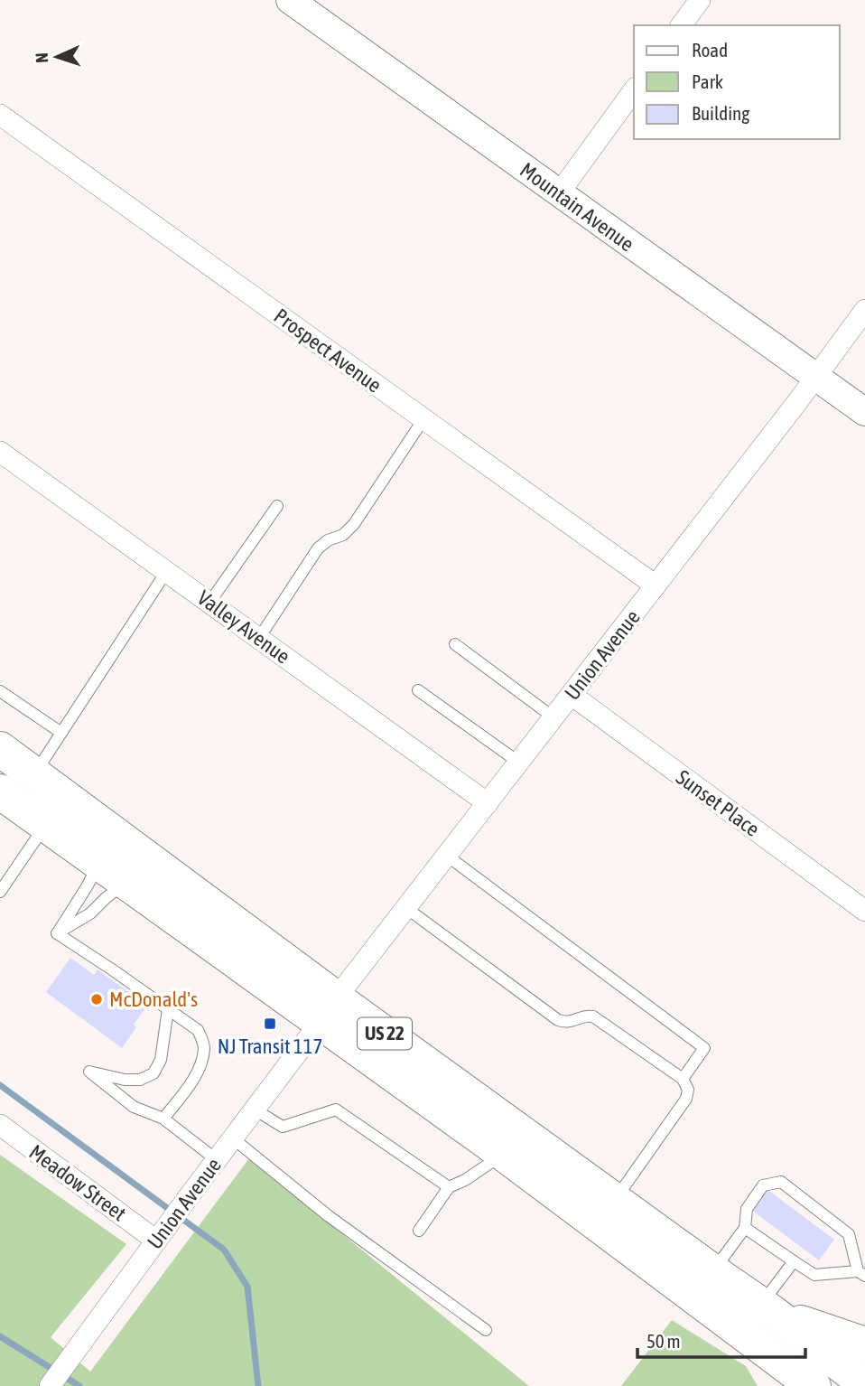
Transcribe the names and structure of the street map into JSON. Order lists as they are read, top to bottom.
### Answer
{
  "streets": {
    "highway": ["US 22"],
    "street": [
      "Mountain Avenue",
      "Prospect Avenue",
      "Valley Avenue",
      "Union Avenue",
      "Sunset Place",
      "Meadow Street"
    ]
  },
  "crossings": [
    ["Mountain Avenue", "Union Avenue"],
    ["Prospect Avenue", "Union Avenue"],
    ["Valley Avenue", "Union Avenue"],
    ["Union Avenue", "Sunset Place"],
    ["Union Avenue", "US 22"],
    ["Union Avenue", "Meadow Street"]
  ],
  "places": {
    "other": ["McDonald's"],
    "transit": ["NJ Transit 117"]
  },
  "legend": ["Road", "Park", "Building"],
  "scale_bar": "50 m",
  "north": "left"
}
